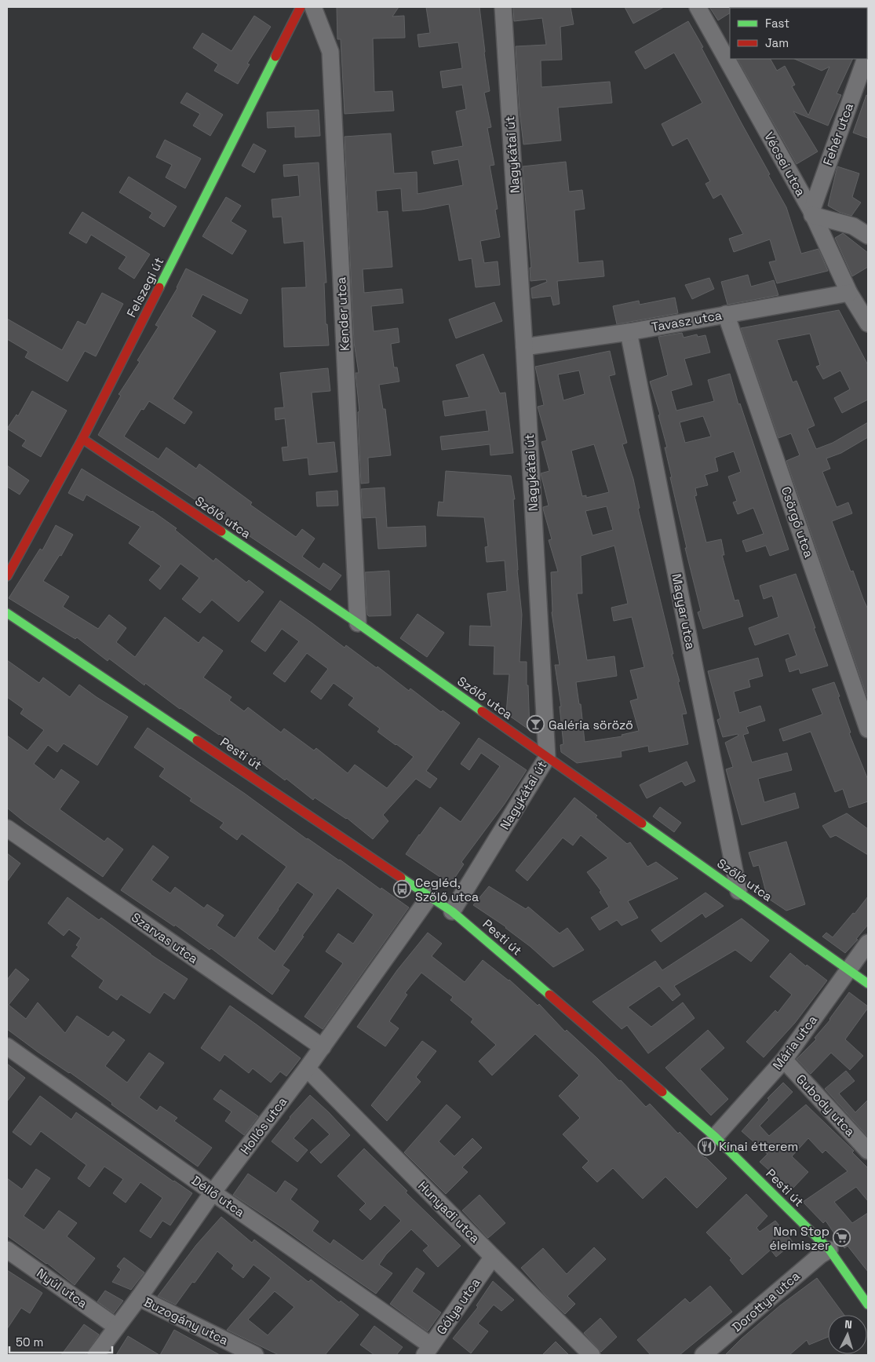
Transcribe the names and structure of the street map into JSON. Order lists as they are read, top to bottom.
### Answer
{
  "streets": {
    "street": [
      "Fehér utca",
      "Nagykátai út",
      "Vécsei utca",
      "Felszegi út",
      "Kender utca",
      "Tavasz utca",
      "Szőlő utca",
      "Csörgő utca",
      "Magyar utca",
      "Pesti út",
      "Szarvas utca",
      "Mária utca",
      "Gubody utca",
      "Hollós utca",
      "Déllő utca",
      "Hunyadi utca",
      "Nyúl utca",
      "Dorottya utca",
      "Gólya utca",
      "Buzogány utca"
    ]
  },
  "crossings": [
    ["Fehér utca", "Vécsei utca"],
    ["Nagykátai út", "Tavasz utca"],
    ["Nagykátai út", "Szőlő utca"],
    ["Nagykátai út", "Pesti út"],
    ["Vécsei utca", "Tavasz utca"],
    ["Felszegi út", "Szőlő utca"],
    ["Kender utca", "Szőlő utca"],
    ["Tavasz utca", "Csörgő utca"],
    ["Tavasz utca", "Magyar utca"],
    ["Szőlő utca", "Magyar utca"],
    ["Szőlő utca", "Mária utca"],
    ["Pesti út", "Mária utca"],
    ["Pesti út", "Hollós utca"],
    ["Pesti út", "Dorottya utca"],
    ["Szarvas utca", "Hollós utca"],
    ["Mária utca", "Gubody utca"],
    ["Hollós utca", "Déllő utca"],
    ["Hollós utca", "Hunyadi utca"],
    ["Hollós utca", "Nyúl utca"],
    ["Hollós utca", "Buzogány utca"],
    ["Déllő utca", "Gólya utca"],
    ["Hunyadi utca", "Gólya utca"]
  ],
  "places": {
    "bar": ["Galéria söröző"],
    "bus stop": ["Cegléd, Szőlő utca"],
    "restaurant": ["Kínai étterem"],
    "supermarket": ["Non Stop élelmiszer"]
  },
  "legend": ["Fast", "Jam"],
  "scale_bar": "50 m",
  "north": "top"
}
